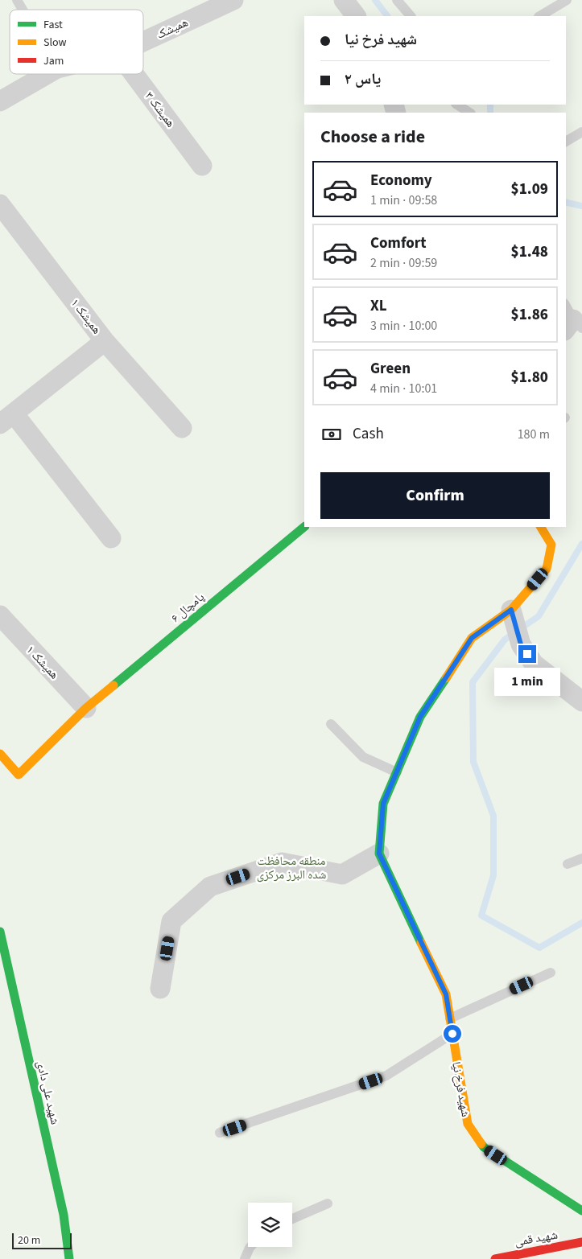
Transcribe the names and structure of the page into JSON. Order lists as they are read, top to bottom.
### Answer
{
  "streets": {
    "street": [
      "همیشک",
      "همیشک ۳",
      "همیشک ۱",
      "پامچال ۶",
      "شهید فرخ نیا",
      "شهید علی دادی",
      "شهید قمی"
    ]
  },
  "crossings": [
    ["همیشک ۱", "پامچال ۶"]
  ],
  "parks": ["منطقه محافظت شده البرز مرکزی"],
  "legend": ["Fast", "Slow", "Jam"],
  "scale_bar": "20 m",
  "page": {
    "banner": ["شهید فرخ نیا", "یاس ۲"],
    "heading": "Choose a ride",
    "list": [
      {
        "name": "Economy",
        "note": "1 min · 09:58",
        "value": "$1.09"
      },
      {
        "name": "Comfort",
        "note": "2 min · 09:59",
        "value": "$1.48"
      },
      {
        "name": "XL",
        "note": "3 min · 10:00",
        "value": "$1.86"
      },
      {
        "name": "Green",
        "note": "4 min · 10:01",
        "value": "$1.80"
      }
    ],
    "pay": ["Cash", "180 m"],
    "buttons": "Confirm",
    "bubble": "1 min",
    "scale": "20 m"
  }
}
